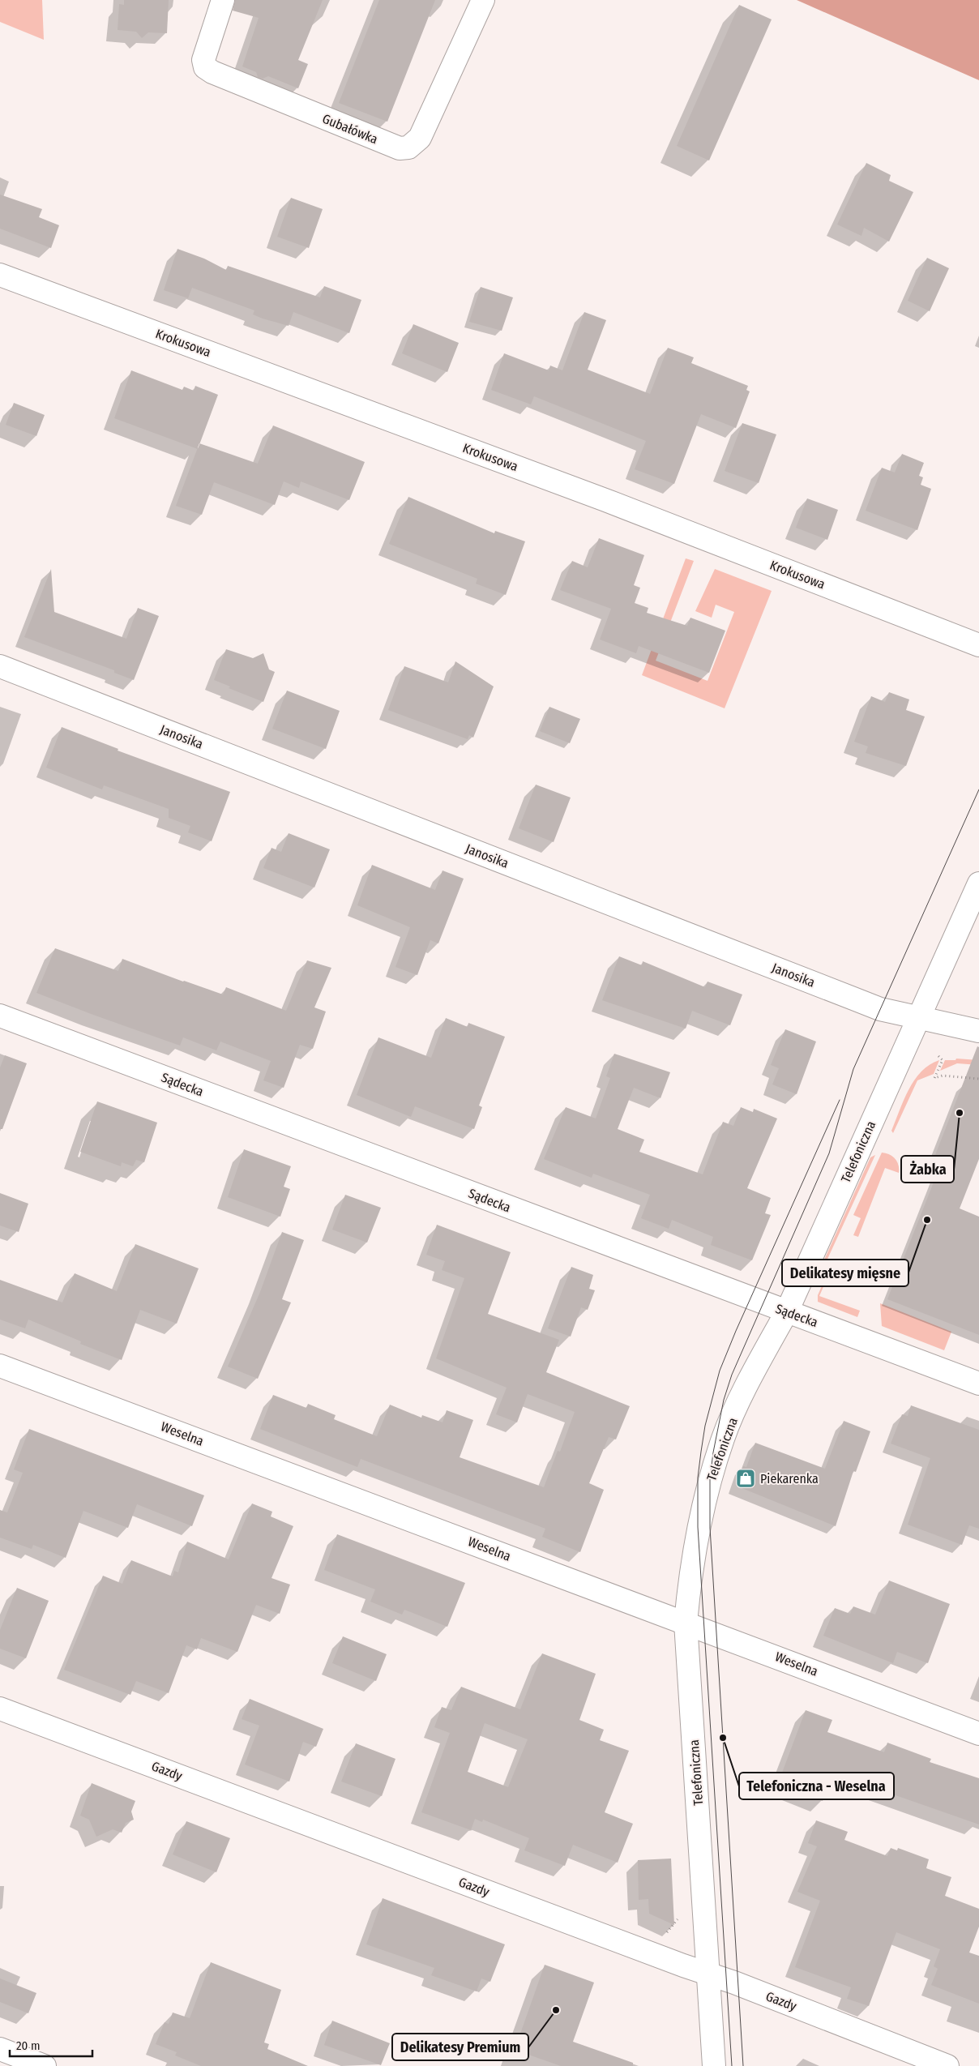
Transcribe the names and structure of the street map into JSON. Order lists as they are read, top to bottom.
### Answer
{
  "streets": {
    "street": [
      "Gubałówka",
      "Krokusowa",
      "Janosika",
      "Sądecka",
      "Telefoniczna",
      "Weselna",
      "Gazdy"
    ]
  },
  "crossings": [
    ["Janosika", "Telefoniczna"],
    ["Sądecka", "Telefoniczna"],
    ["Telefoniczna", "Weselna"],
    ["Telefoniczna", "Gazdy"]
  ],
  "places": {
    "other": [
      "Żabka",
      "Delikatesy mięsne",
      "Telefoniczna - Weselna",
      "Delikatesy Premium"
    ],
    "shop": ["Piekarenka"]
  },
  "scale_bar": "20 m"
}
